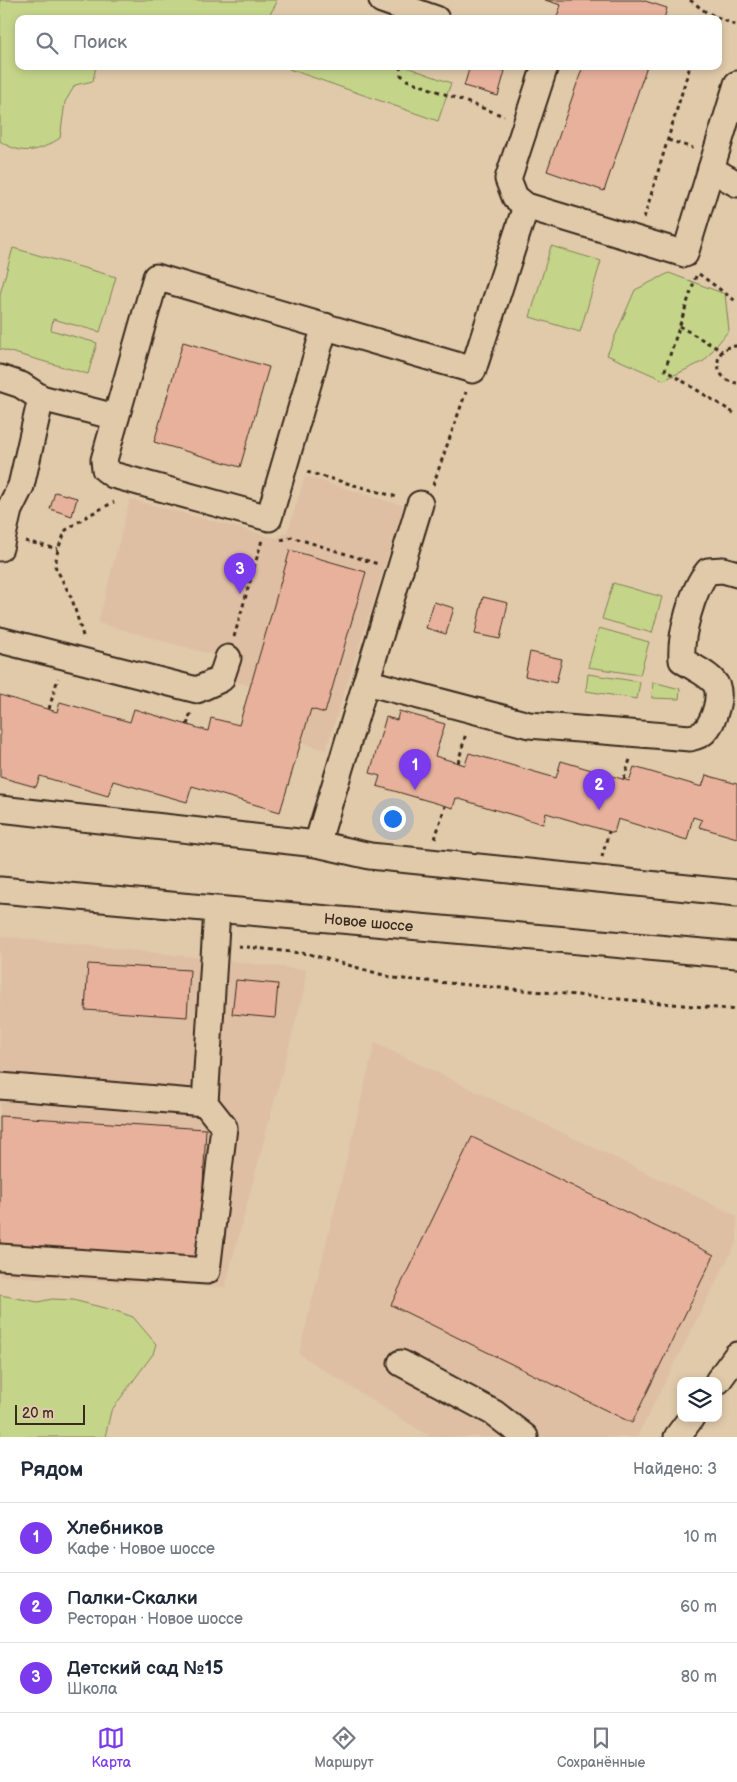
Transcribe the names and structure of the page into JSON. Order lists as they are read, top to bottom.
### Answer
{
  "streets": {
    "street": ["Новое шоссе"]
  },
  "scale_bar": "20 m",
  "page": {
    "search": "Поиск",
    "pins": ["3", "1", "2"],
    "scale": "20 m",
    "heading": ["Рядом", "Найдено: 3"],
    "list": [
      {
        "mark": "1",
        "name": "Хлебников",
        "note": "Кафе · Новое шоссе",
        "value": "10 m"
      },
      {
        "mark": "2",
        "name": "Палки-Скалки",
        "note": "Ресторан · Новое шоссе",
        "value": "60 m"
      },
      {
        "mark": "3",
        "name": "Детский сад №15",
        "note": "Школа",
        "value": "80 m"
      }
    ],
    "nav": ["Карта", "Маршрут", "Сохранённые"]
  }
}
